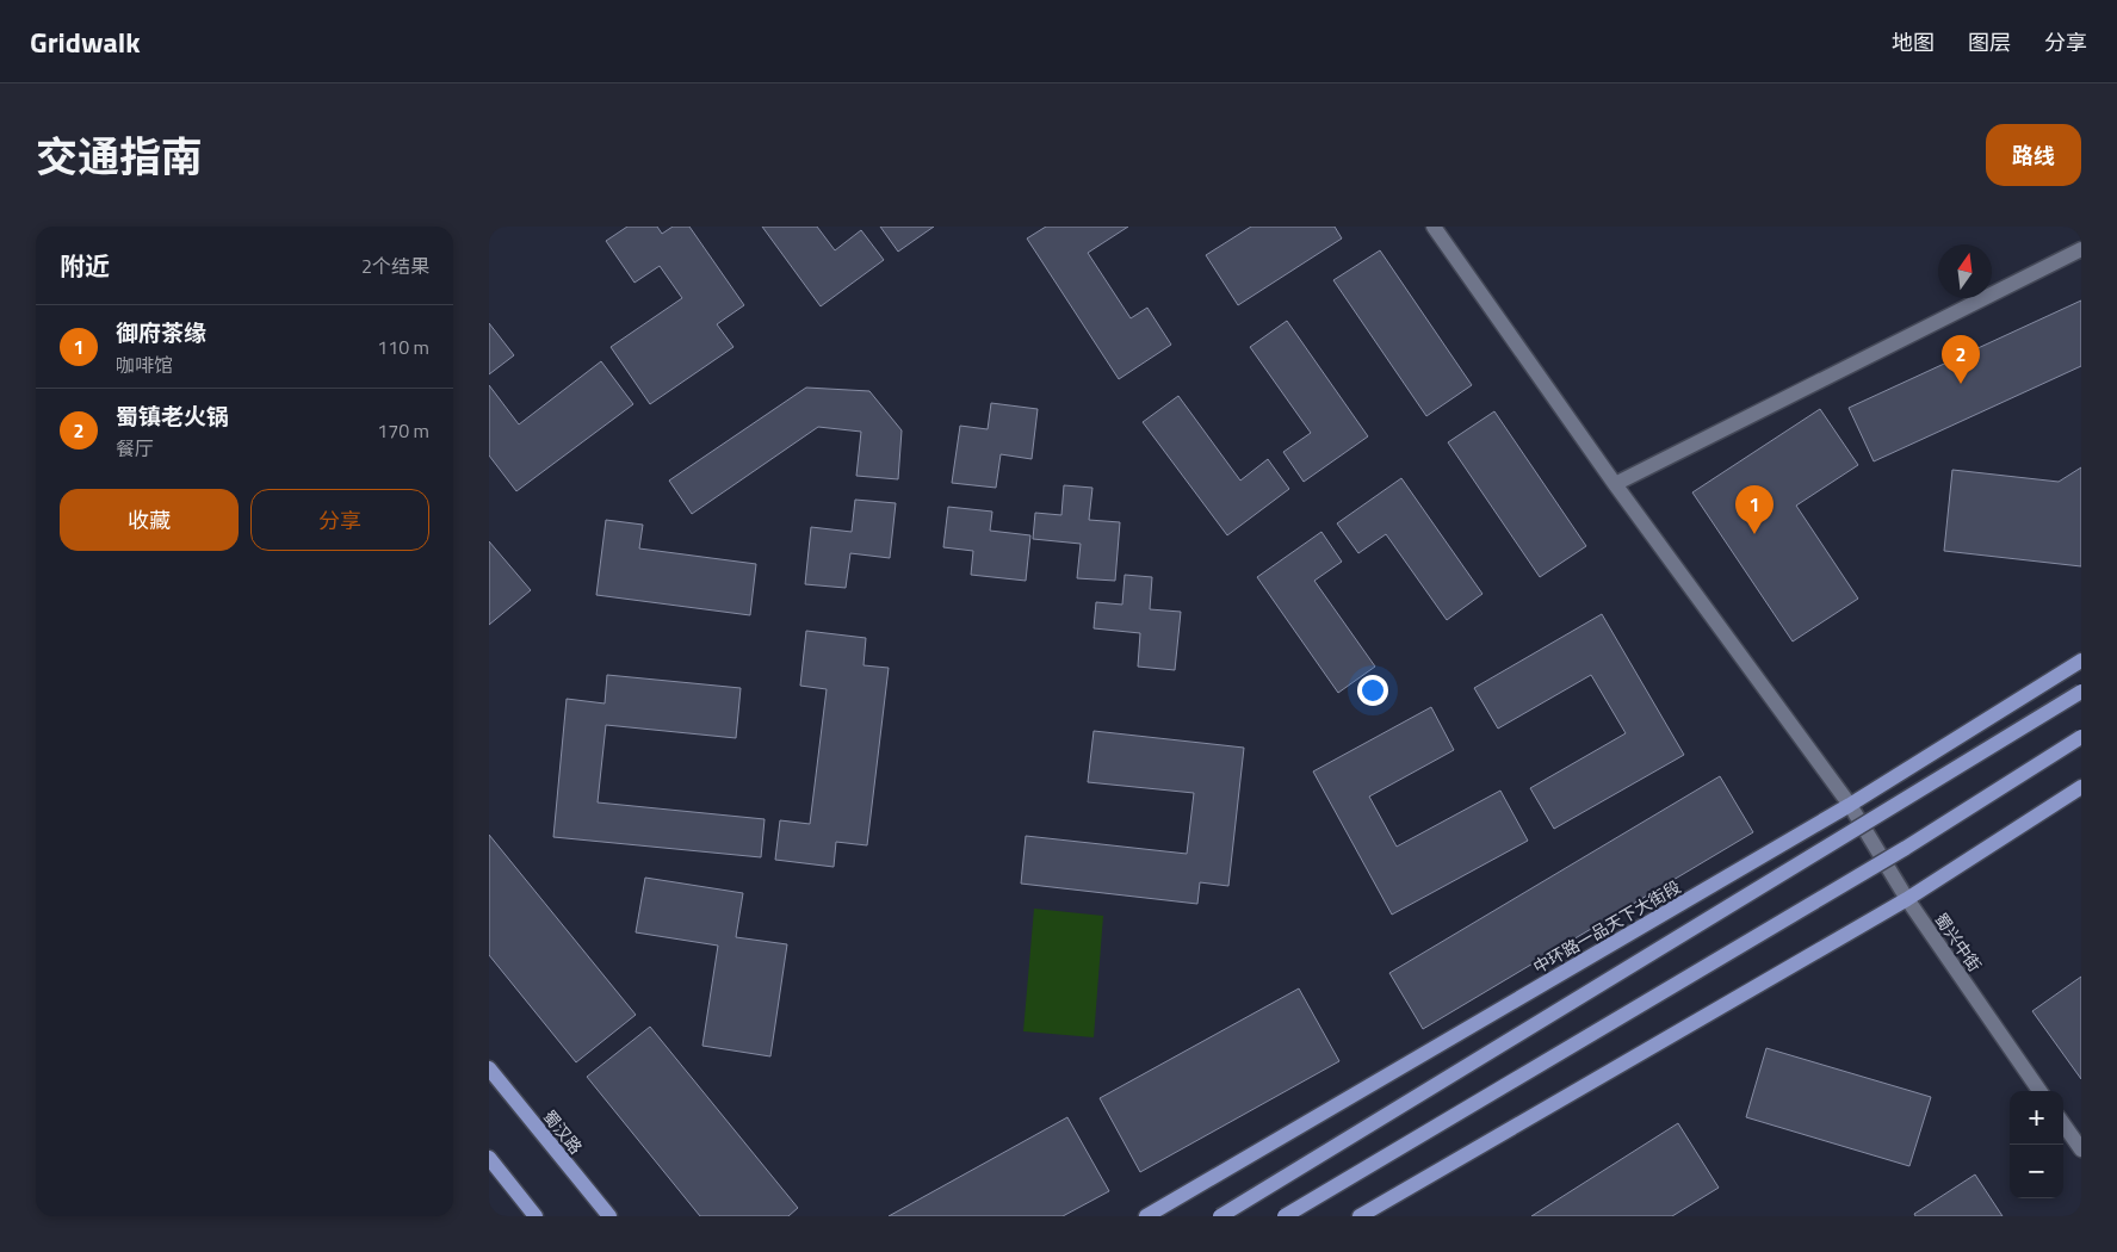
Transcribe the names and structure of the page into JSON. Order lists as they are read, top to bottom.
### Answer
{
  "streets": {
    "main road": ["中环路一品天下大街段", "蜀汉路"],
    "street": ["蜀兴中街"]
  },
  "crossings": [
    ["中环路一品天下大街段", "蜀兴中街"]
  ],
  "north": "top",
  "page": {
    "header": "Gridwalk",
    "nav": ["地图", "图层", "分享"],
    "title": "交通指南",
    "buttons": [
      "路线",
      ["收藏", "分享"]
    ],
    "heading": ["附近", "2个结果"],
    "list": [
      {
        "mark": "1",
        "name": "御府茶缘",
        "note": "咖啡馆",
        "value": "110 m"
      },
      {
        "mark": "2",
        "name": "蜀镇老火锅",
        "note": "餐厅",
        "value": "170 m"
      }
    ],
    "pins": ["2", "1"],
    "map_buttons": ["+", "−"]
  }
}
